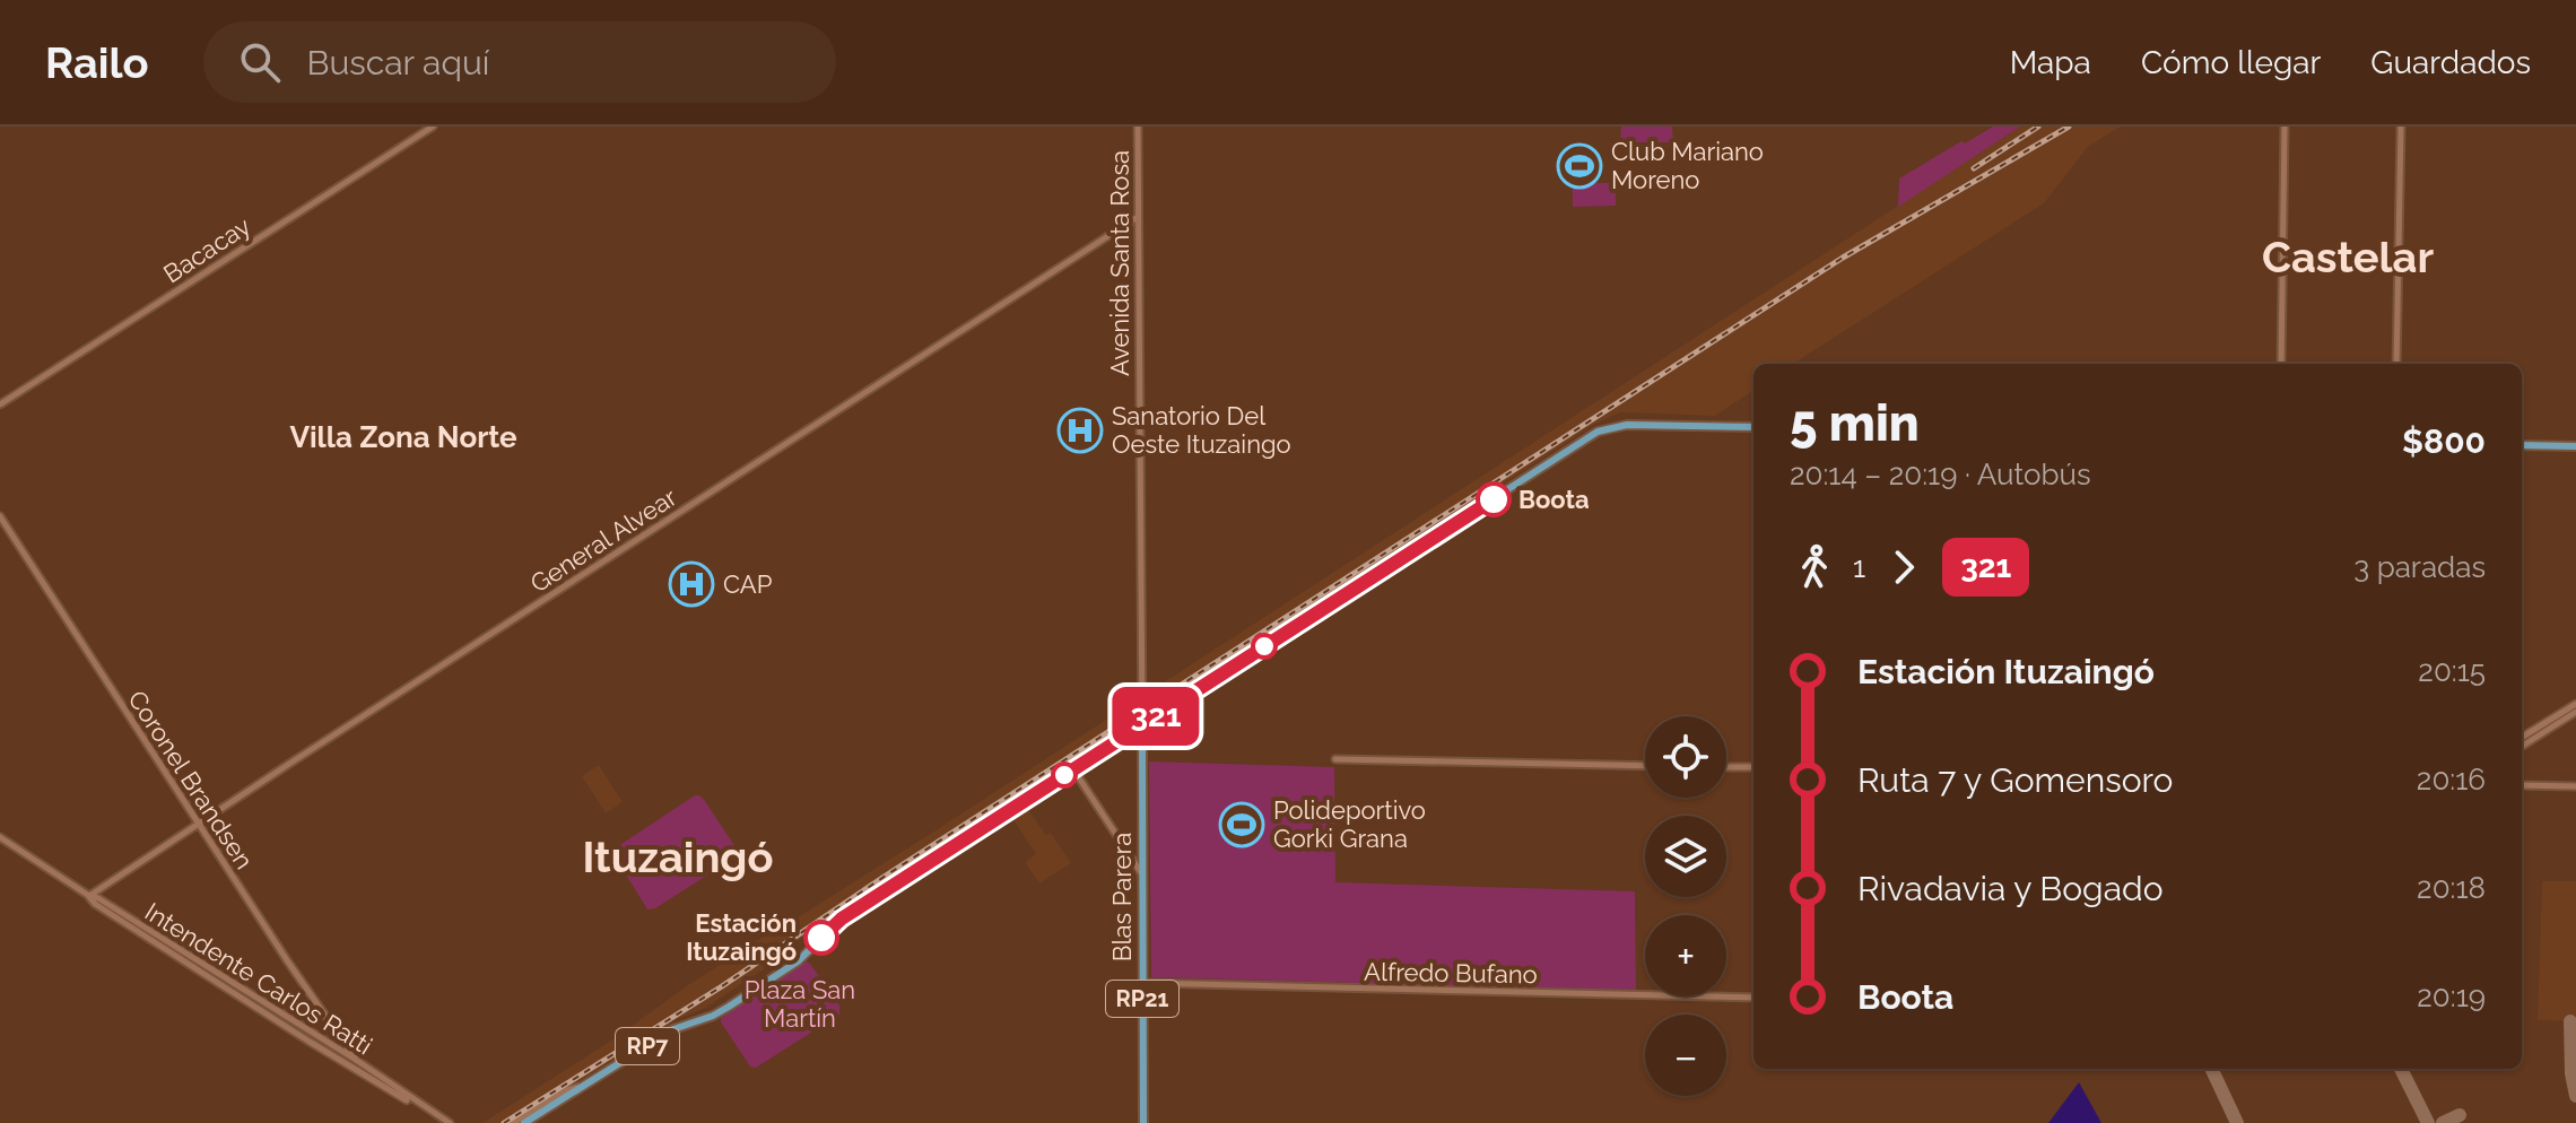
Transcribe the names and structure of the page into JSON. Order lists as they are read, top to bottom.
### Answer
{
  "streets": {
    "main road": ["Blas Parera", "RP21", "RP7"],
    "street": [
      "Bacacay",
      "Avenida Santa Rosa",
      "General Alvear",
      "Coronel Brandsen",
      "Alfredo Bufano",
      "Intendente Carlos Ratti"
    ]
  },
  "crossings": [
    ["Avenida Santa Rosa", "General Alvear"],
    ["Avenida Santa Rosa", "Blas Parera"],
    ["Avenida Santa Rosa", "RP7"],
    ["General Alvear", "Coronel Brandsen"],
    ["General Alvear", "Intendente Carlos Ratti"],
    ["Coronel Brandsen", "Intendente Carlos Ratti"],
    ["Blas Parera", "Alfredo Bufano"],
    ["Blas Parera", "RP7"]
  ],
  "districts": ["Castelar", "Villa Zona Norte", "Ituzaingó"],
  "parks": ["Plaza San Martín"],
  "places": {
    "sports": ["Club Mariano Moreno", "Polideportivo Gorki Grana"],
    "hospital": ["Sanatorio Del Oeste Ituzaingo", "CAP"],
    "other": ["Boota", "Estación Ituzaingó"]
  },
  "lines": ["bus line 321"],
  "page": {
    "header": "Railo",
    "search": "Buscar aquí",
    "nav": ["Mapa", "Cómo llegar", "Guardados"],
    "on_map": "321",
    "heading": ["5 min", "20:14 – 20:19 · Autobús", "$800"],
    "legs": ["1", "321", "3 paradas"],
    "list": [
      {
        "name": "Estación Ituzaingó",
        "value": "20:15"
      },
      {
        "name": "Ruta 7 y Gomensoro",
        "value": "20:16"
      },
      {
        "name": "Rivadavia y Bogado",
        "value": "20:18"
      },
      {
        "name": "Boota",
        "value": "20:19"
      }
    ],
    "map_buttons": ["+", "−"]
  }
}
